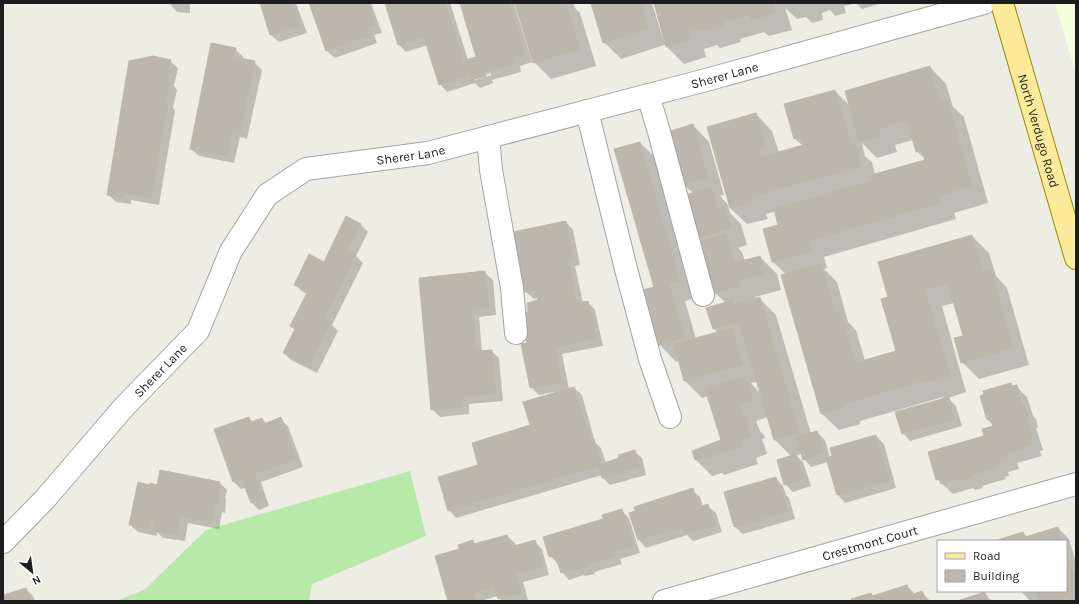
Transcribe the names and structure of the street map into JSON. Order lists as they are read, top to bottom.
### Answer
{
  "streets": {
    "main road": ["North Verdugo Road"],
    "street": ["Sherer Lane", "Crestmont Court"]
  },
  "legend": ["Road", "Building"],
  "north": "bottom right"
}
